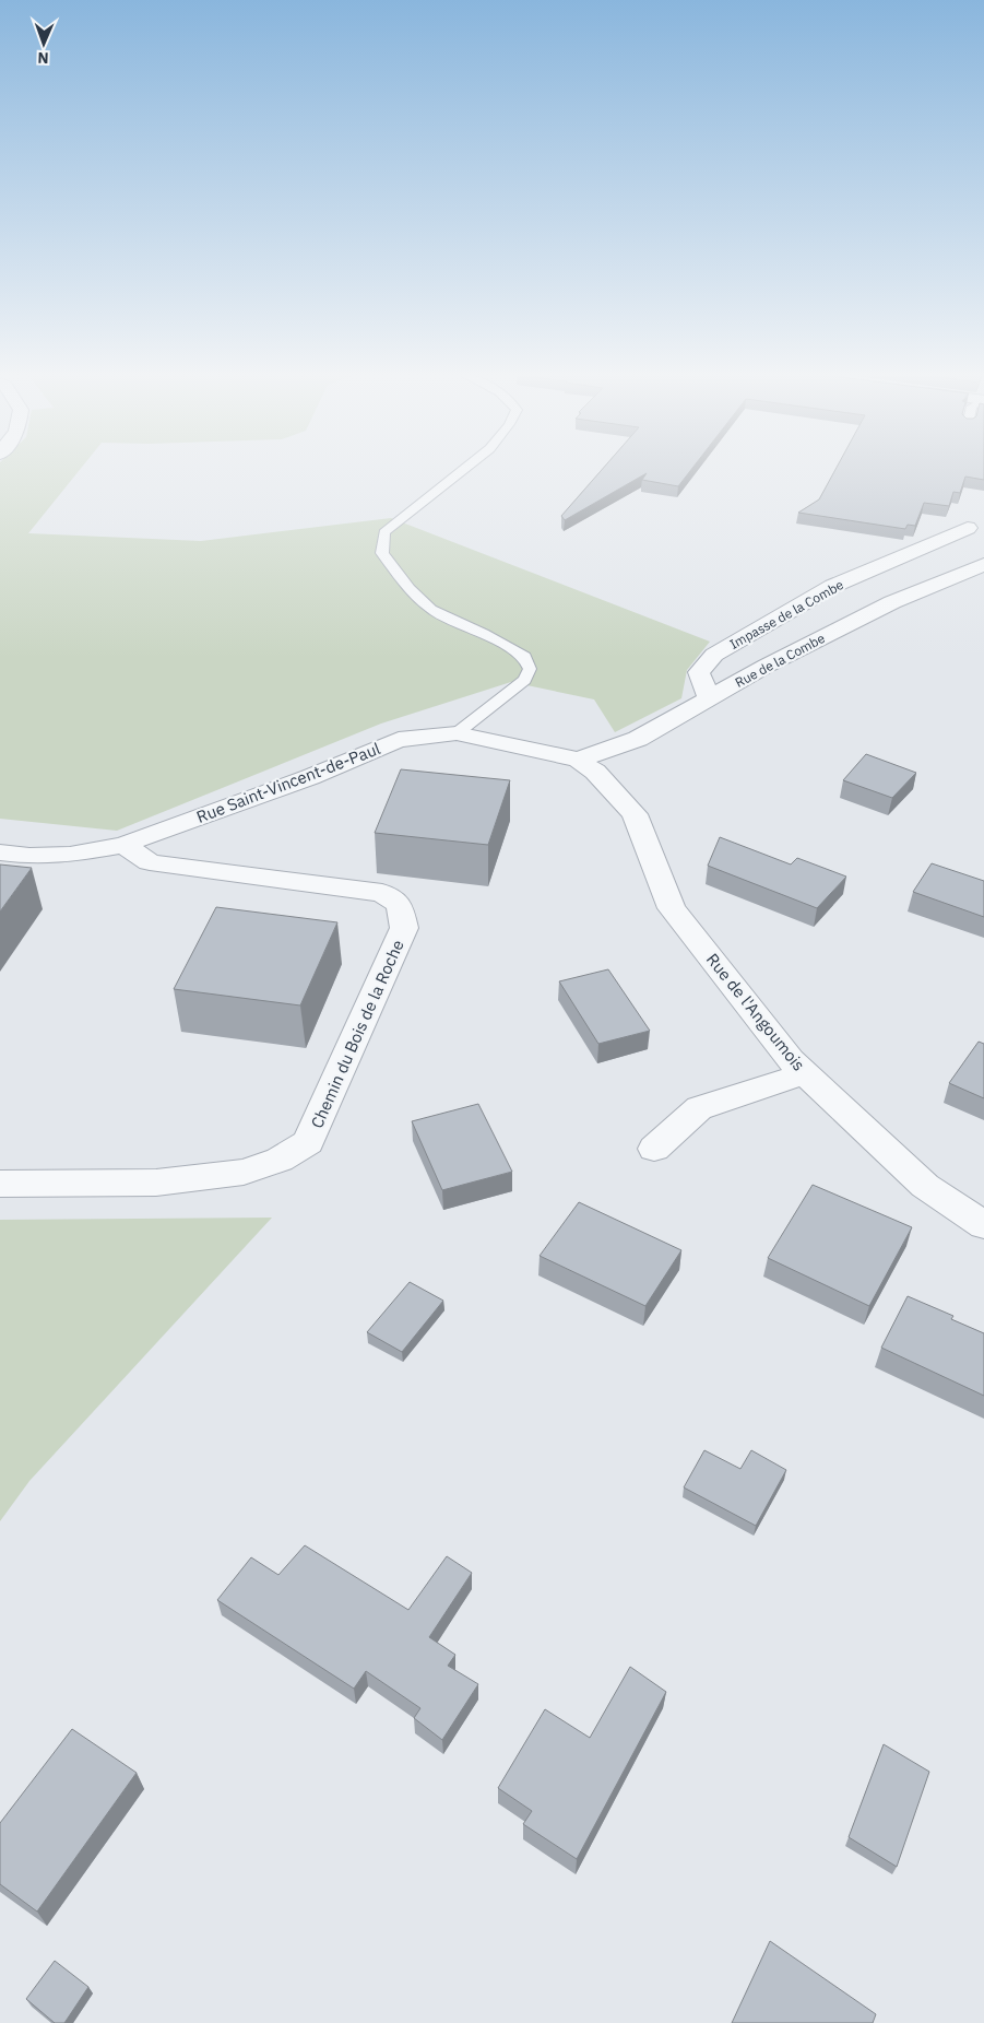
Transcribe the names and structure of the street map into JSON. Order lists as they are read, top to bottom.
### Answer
{
  "streets": {
    "street": [
      "Impasse de la Combe",
      "Rue de la Combe",
      "Rue Saint-Vincent-de-Paul",
      "Rue de l'Angoumois",
      "Chemin du Bois de la Roche"
    ]
  },
  "crossings": [
    ["Impasse de la Combe", "Rue de la Combe"],
    ["Rue de la Combe", "Rue Saint-Vincent-de-Paul"],
    ["Rue de la Combe", "Rue de l'Angoumois"],
    ["Rue Saint-Vincent-de-Paul", "Rue de l'Angoumois"],
    ["Rue Saint-Vincent-de-Paul", "Chemin du Bois de la Roche"]
  ],
  "north": "bottom"
}
